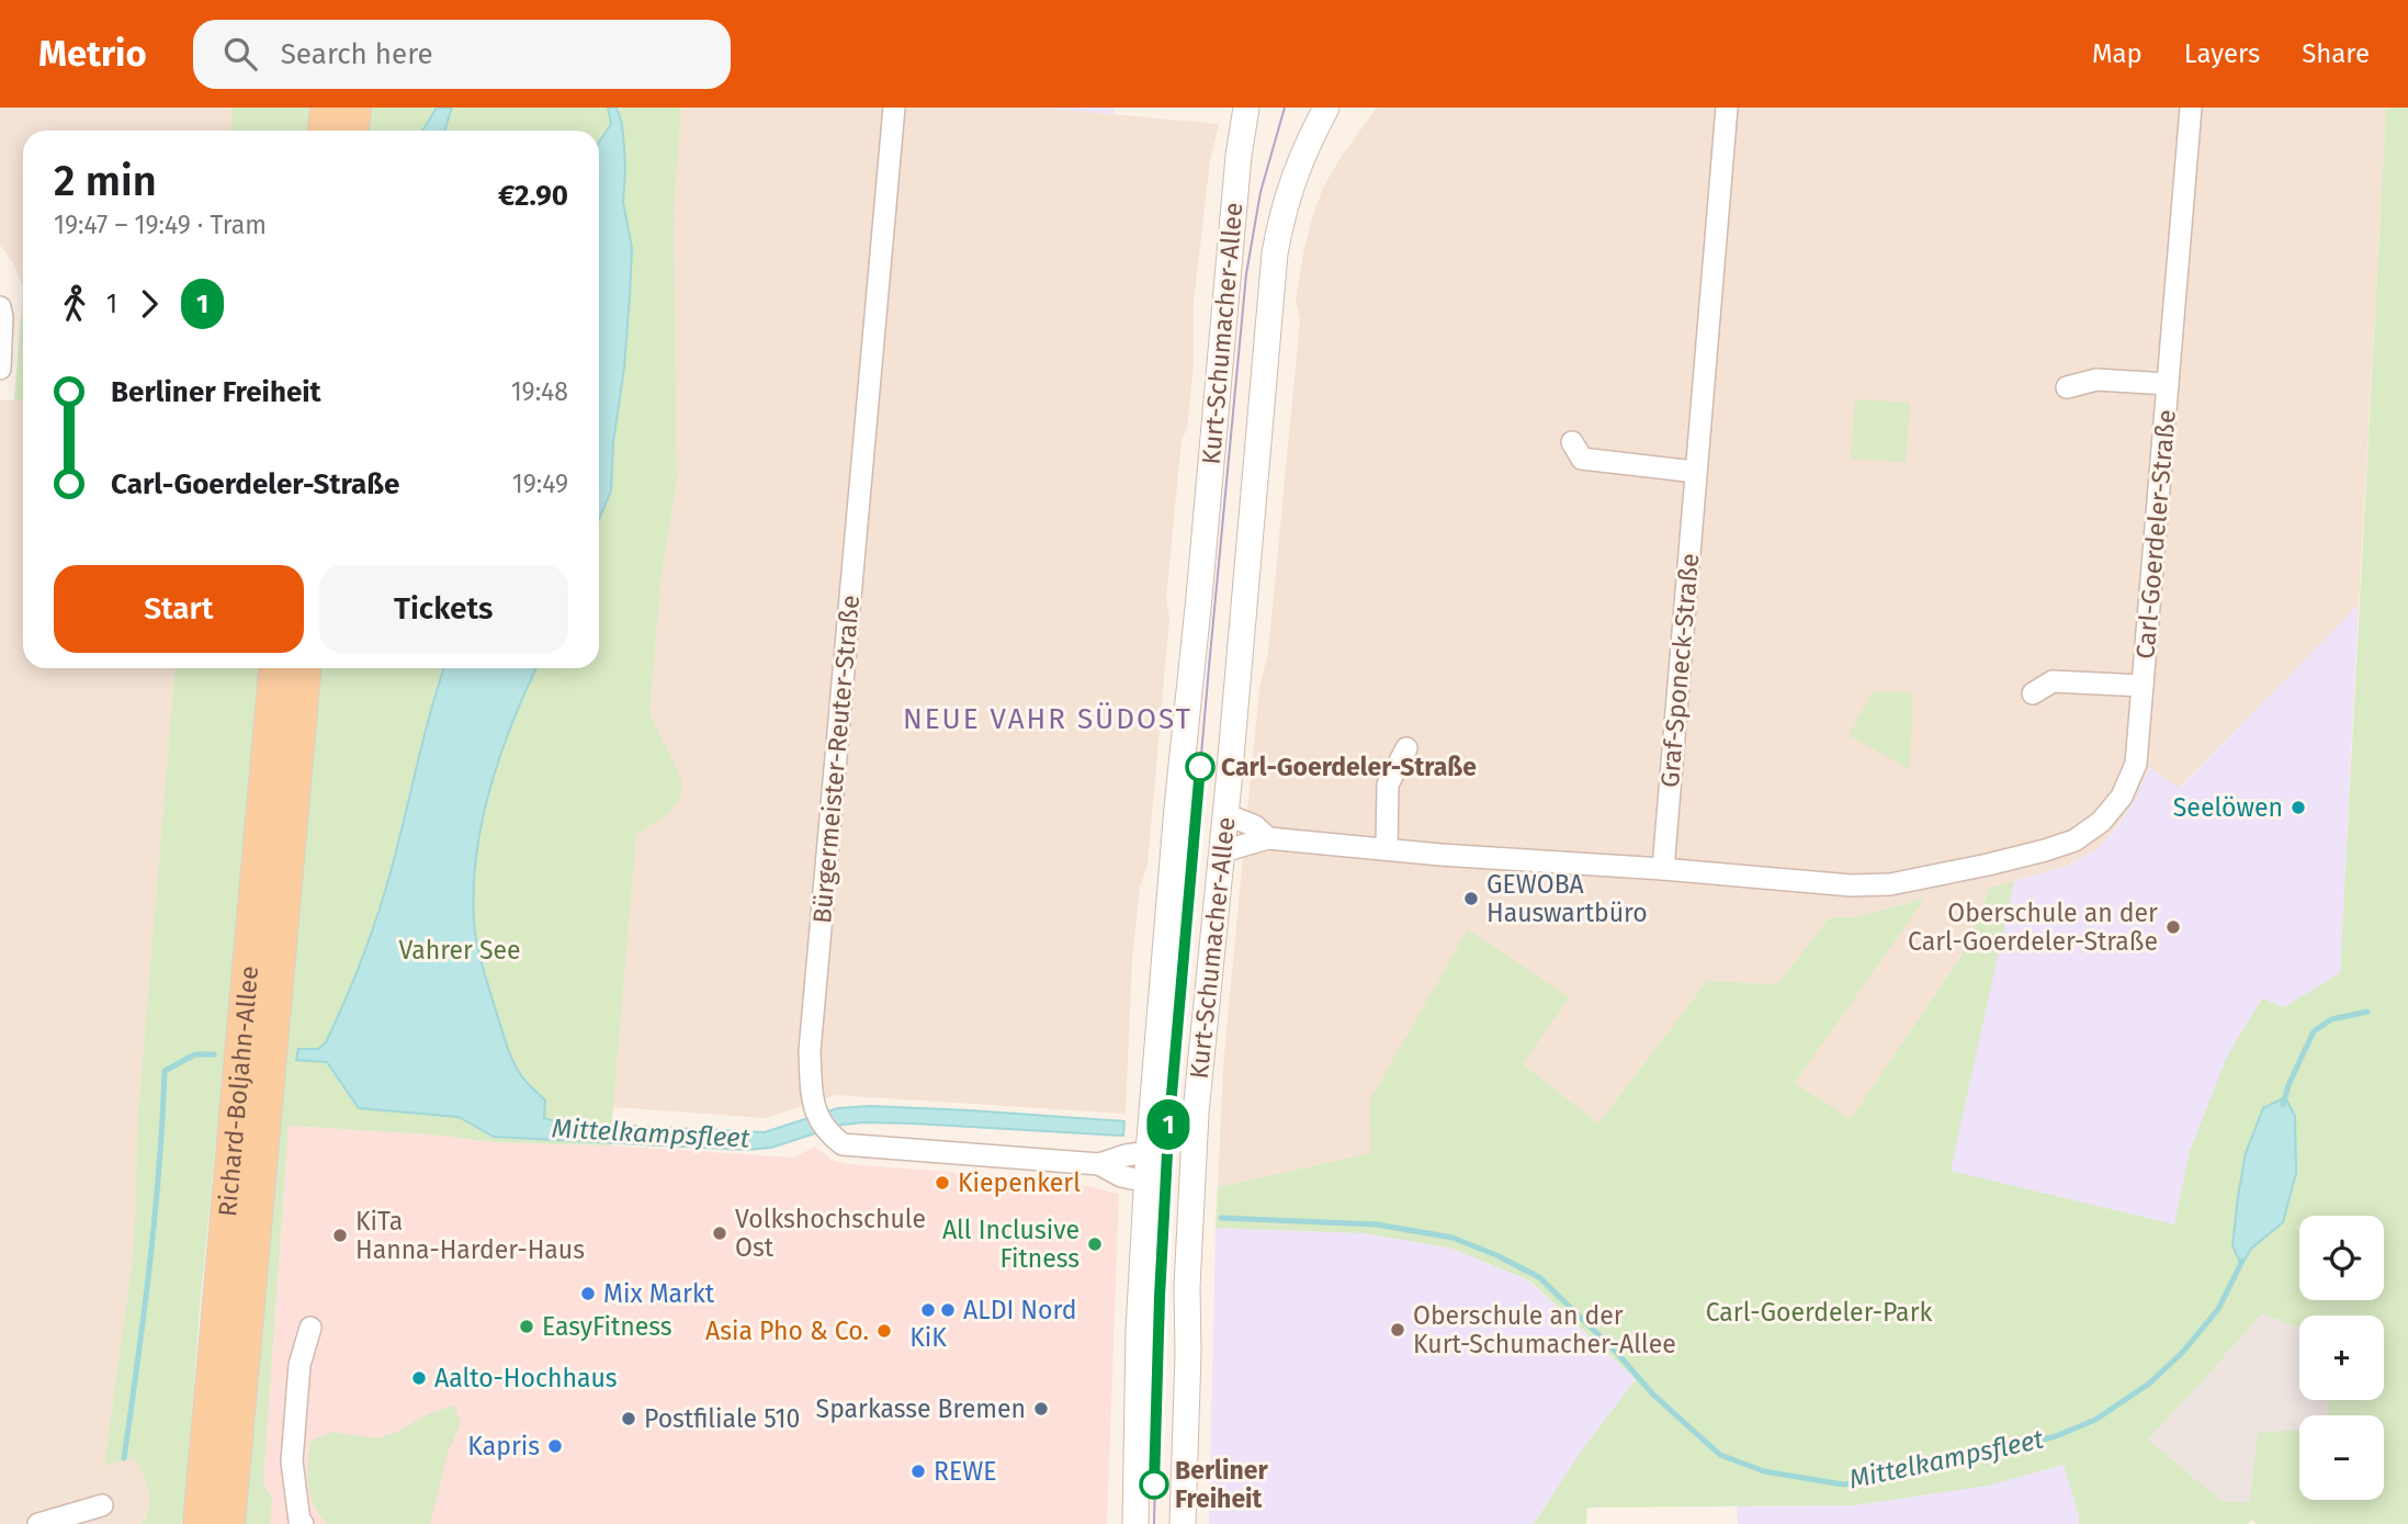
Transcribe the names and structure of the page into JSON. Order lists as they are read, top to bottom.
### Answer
{
  "streets": {
    "main road": ["Richard-Boljahn-Allee"],
    "street": [
      "Kurt-Schumacher-Allee",
      "Carl-Goerdeler-Straße",
      "Graf-Sponeck-Straße",
      "Bürgermeister-Reuter-Straße"
    ]
  },
  "crossings": [
    ["Kurt-Schumacher-Allee", "Carl-Goerdeler-Straße"],
    ["Kurt-Schumacher-Allee", "Bürgermeister-Reuter-Straße"],
    ["Carl-Goerdeler-Straße", "Graf-Sponeck-Straße"]
  ],
  "districts": ["NEUE VAHR SÜDOST"],
  "water": ["Mittelkampsfleet"],
  "parks": ["Vahrer See", "Carl-Goerdeler-Park"],
  "places": [
    "Carl-Goerdeler-Straße",
    "Seelöwen",
    "GEWOBA Hauswartbüro",
    "Oberschule an der Carl-Goerdeler-Straße",
    "Kiepenkerl",
    "Volkshochschule Ost",
    "KiTa Hanna-Harder-Haus",
    "All Inclusive Fitness",
    "Mix Markt",
    "KiK",
    "ALDI Nord",
    "EasyFitness",
    "Oberschule an der Kurt-Schumacher-Allee",
    "Asia Pho & Co.",
    "Aalto-Hochhaus",
    "Sparkasse Bremen",
    "Postfiliale 510",
    "Kapris",
    "REWE",
    "Berliner Freiheit"
  ],
  "lines": ["tram line 1"],
  "page": {
    "header": "Metrio",
    "search": "Search here",
    "nav": ["Map", "Layers", "Share"],
    "on_map": "1",
    "heading": ["2 min", "19:47 – 19:49 · Tram", "€2.90"],
    "legs": ["1", "1"],
    "list": [
      {
        "name": "Berliner Freiheit",
        "value": "19:48"
      },
      {
        "name": "Carl-Goerdeler-Straße",
        "value": "19:49"
      }
    ],
    "buttons": ["Start", "Tickets"],
    "map_buttons": ["+", "−"]
  }
}
